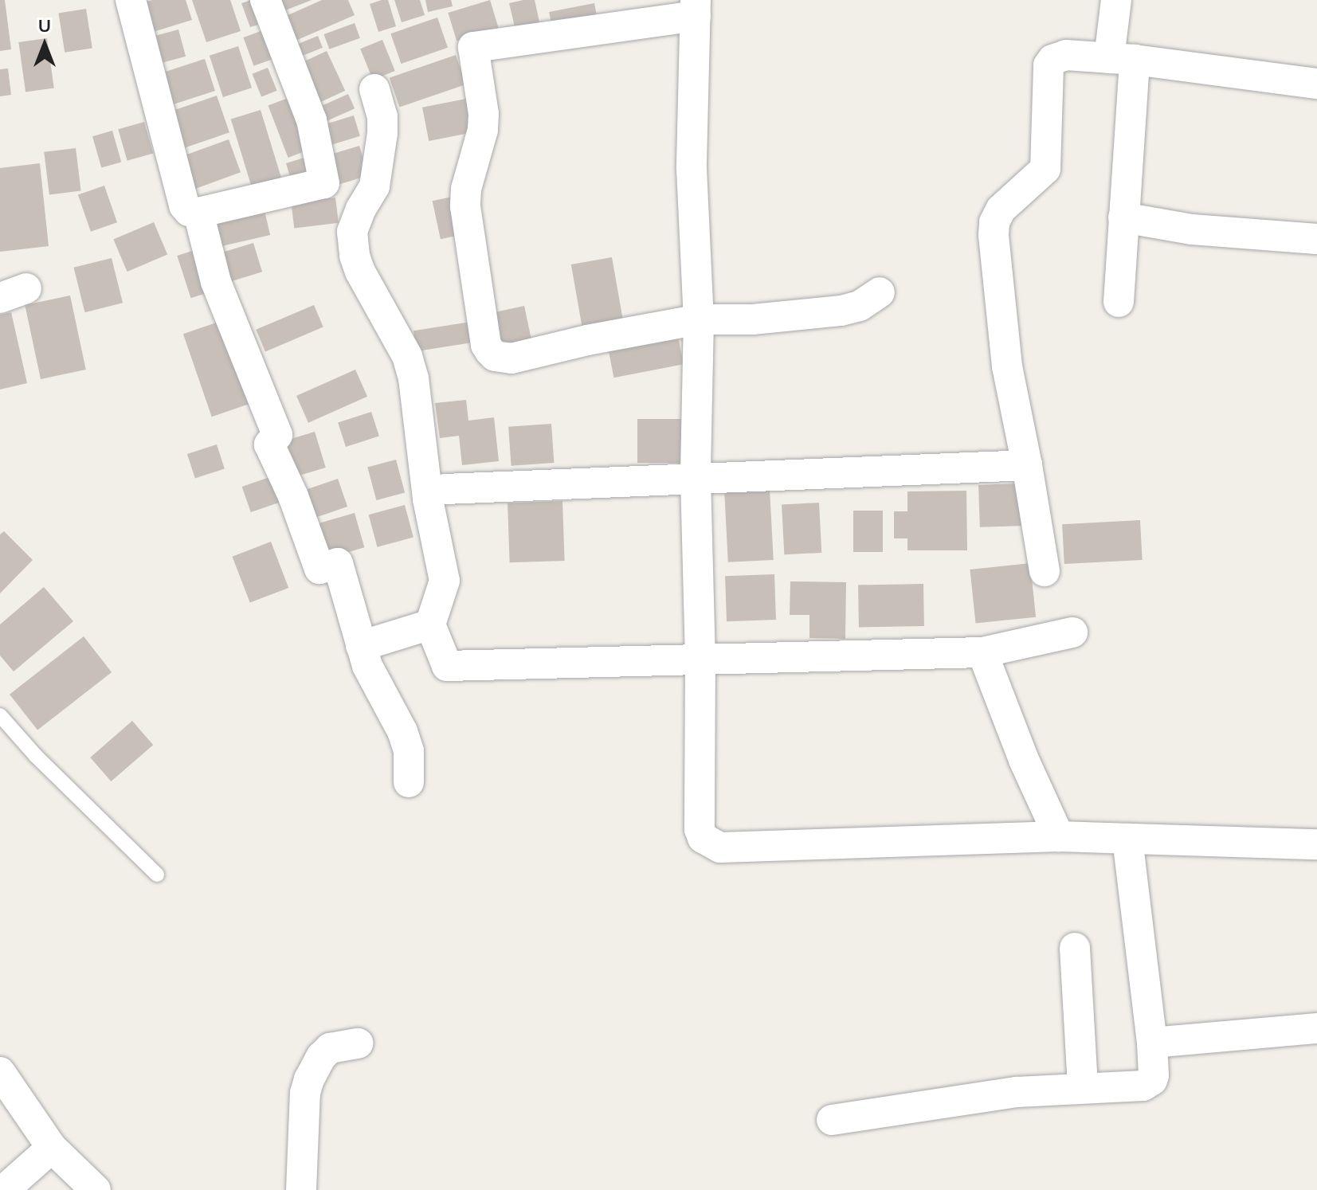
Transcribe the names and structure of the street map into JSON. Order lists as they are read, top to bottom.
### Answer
{
  "north": "top"
}
